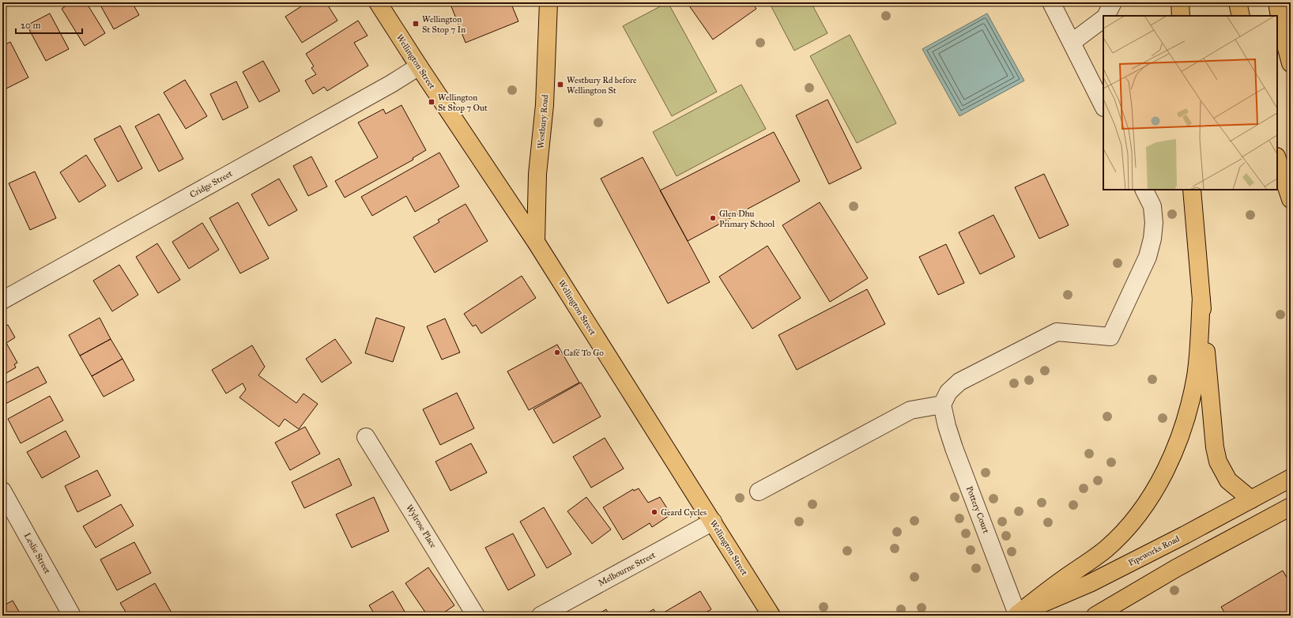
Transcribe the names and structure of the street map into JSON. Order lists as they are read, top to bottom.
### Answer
{
  "streets": {
    "main road": ["Wellington Street", "Westbury Road", "Pipeworks Road"],
    "street": [
      "Cridge Street",
      "Pottery Court",
      "Wylrose Place",
      "Leslie Street",
      "Melbourne Street"
    ]
  },
  "crossings": [
    ["Wellington Street", "Westbury Road"],
    ["Wellington Street", "Cridge Street"],
    ["Wellington Street", "Melbourne Street"],
    ["Pottery Court", "Pipeworks Road"]
  ],
  "places": {
    "transit": ["Wellington St Stop 7 In", "Westbury Rd before Wellington St", "Wellington St Stop 7 Out"],
    "other": ["Glen Dhu Primary School", "Café To Go", "Geard Cycles"]
  },
  "scale_bar": "20 m"
}
